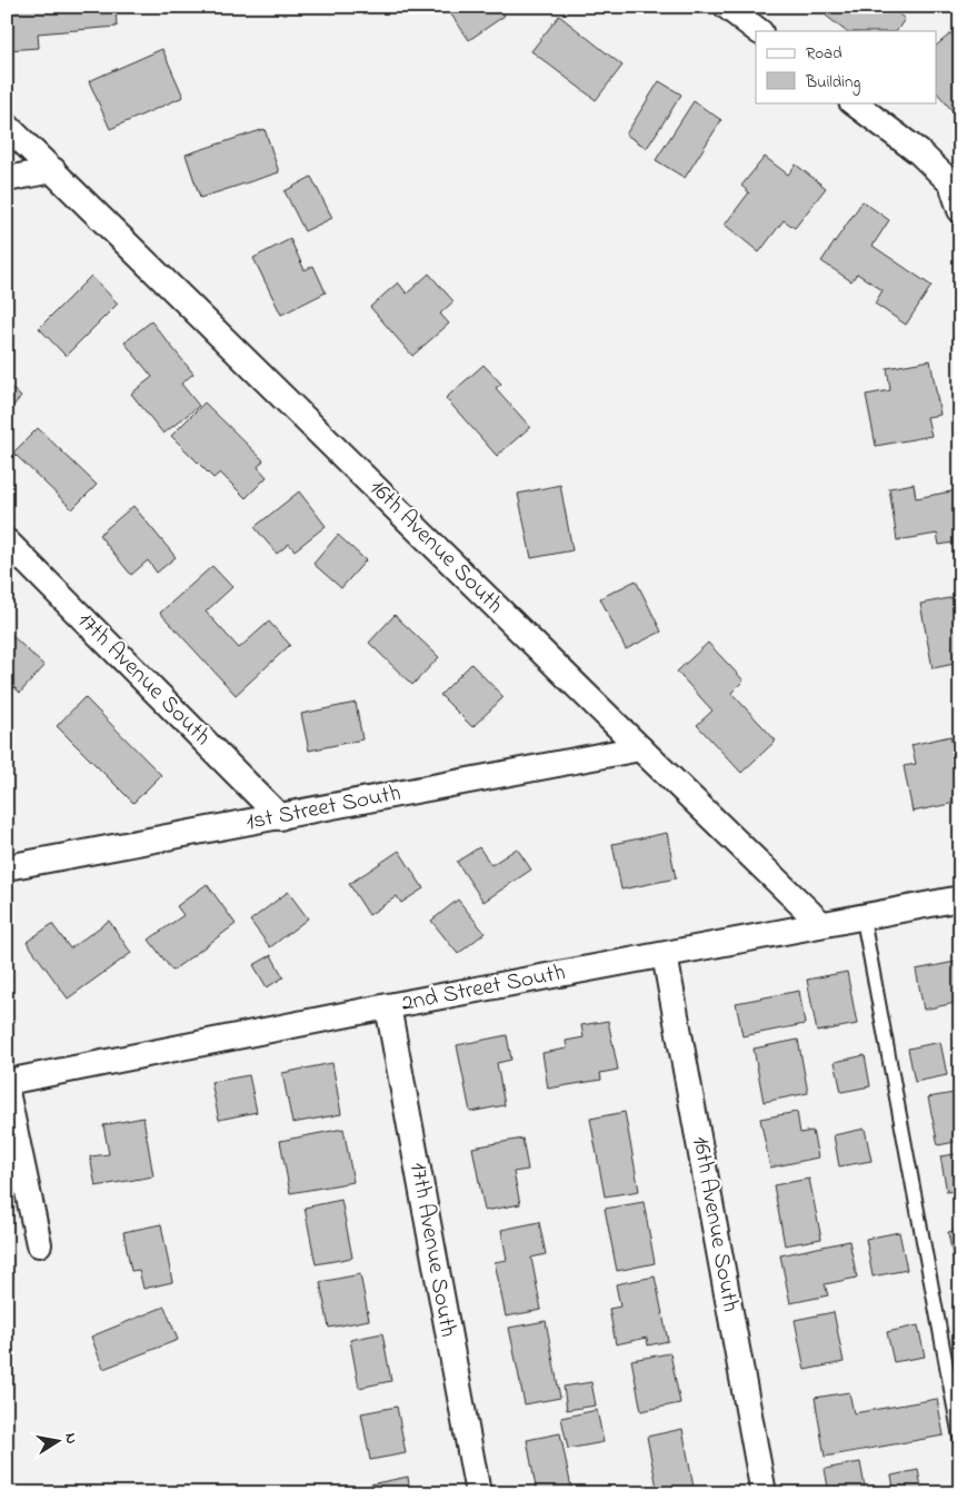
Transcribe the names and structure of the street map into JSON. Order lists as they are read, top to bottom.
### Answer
{
  "streets": {
    "street": [
      "16th Avenue South",
      "17th Avenue South",
      "1st Street South",
      "2nd Street South"
    ]
  },
  "crossings": [
    ["16th Avenue South", "1st Street South"],
    ["16th Avenue South", "2nd Street South"],
    ["17th Avenue South", "1st Street South"],
    ["17th Avenue South", "2nd Street South"]
  ],
  "legend": ["Road", "Building"],
  "north": "right"
}
